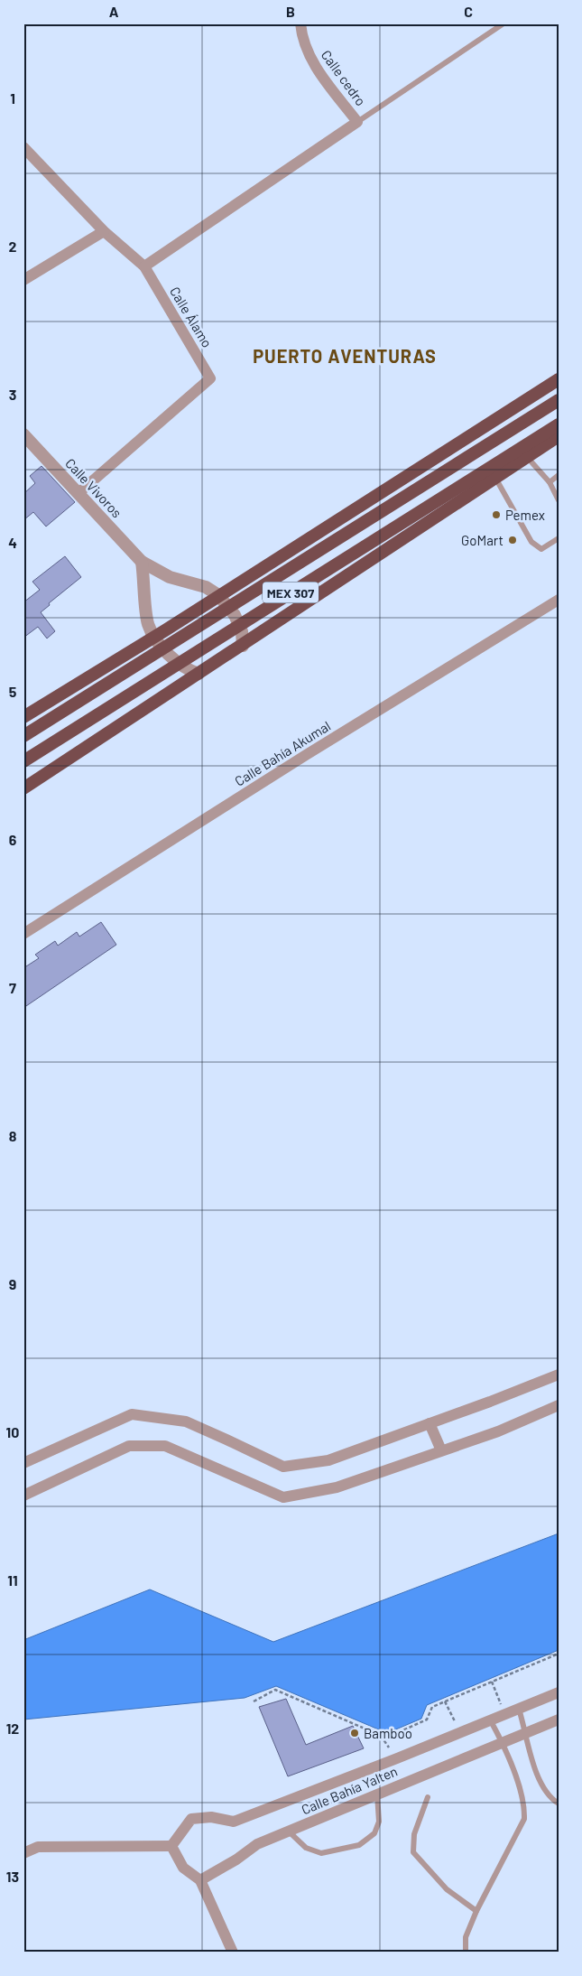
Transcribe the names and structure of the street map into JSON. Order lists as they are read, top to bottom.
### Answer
{
  "streets": {
    "highway": ["MEX 307"],
    "street": [
      "Calle cedro",
      "Calle Álamo",
      "Calle Vivoros",
      "Calle Bahía Akumal",
      "Calle Bahía Yalten"
    ]
  },
  "crossings": [
    ["Calle Álamo", "Calle Vivoros"]
  ],
  "districts": ["PUERTO AVENTURAS"],
  "places": ["Pemex", "GoMart", "Bamboo"],
  "grid": {
    "columns": ["A", "B", "C"],
    "rows": [
      "1",
      "2",
      "3",
      "4",
      "5",
      "6",
      "7",
      "8",
      "9",
      "10",
      "11",
      "12",
      "13"
    ]
  }
}
